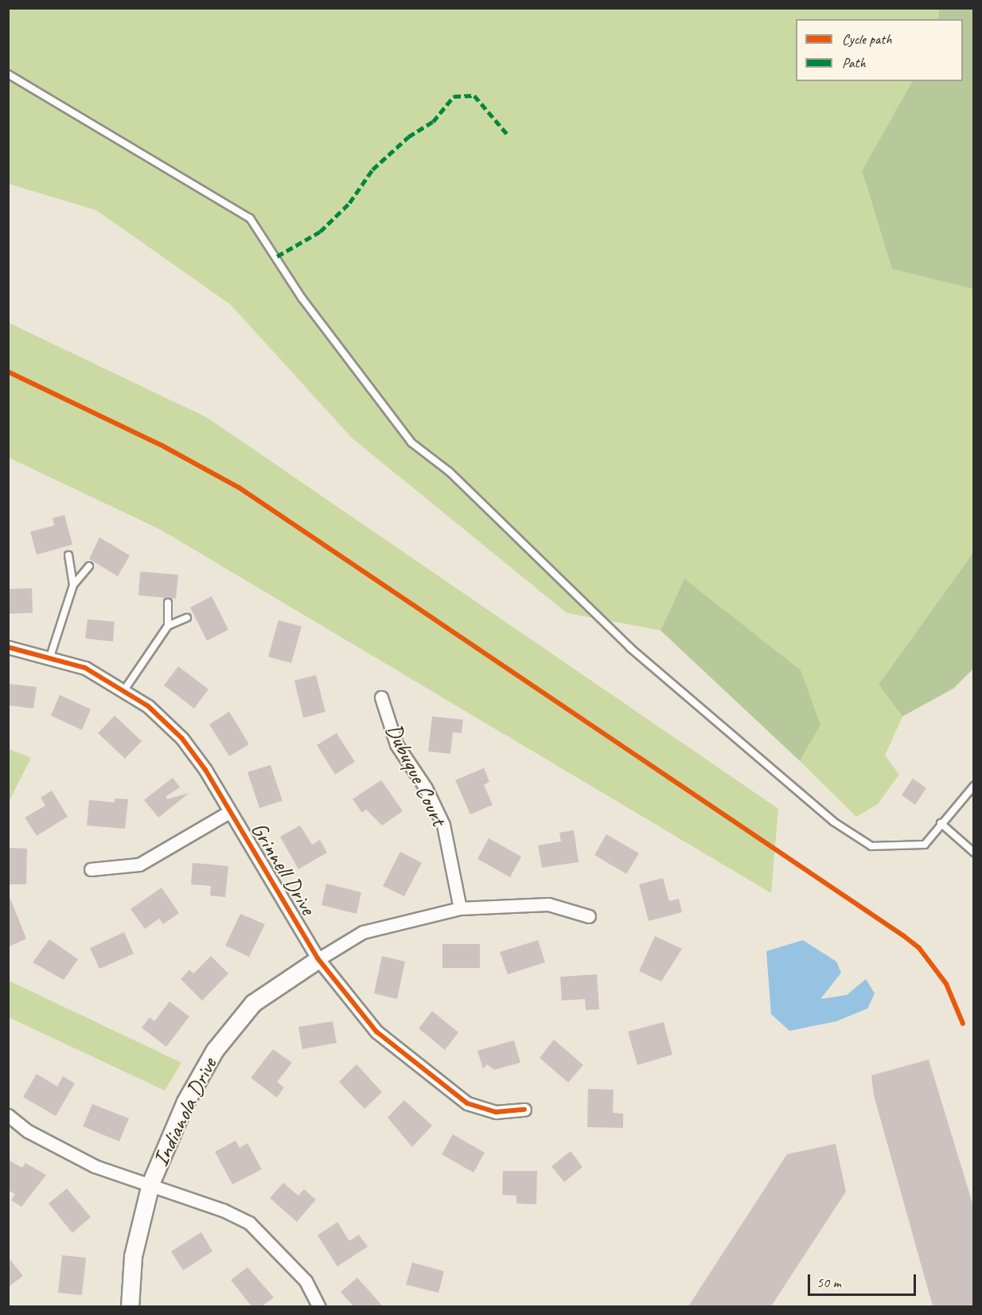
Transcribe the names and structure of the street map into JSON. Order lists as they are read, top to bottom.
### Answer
{
  "streets": {
    "street": ["Dubuque Court", "Grinnell Drive", "Indianola Drive"]
  },
  "crossings": [
    ["Dubuque Court", "Indianola Drive"],
    ["Grinnell Drive", "Indianola Drive"]
  ],
  "legend": ["Cycle path", "Path"],
  "scale_bar": "50 m"
}
